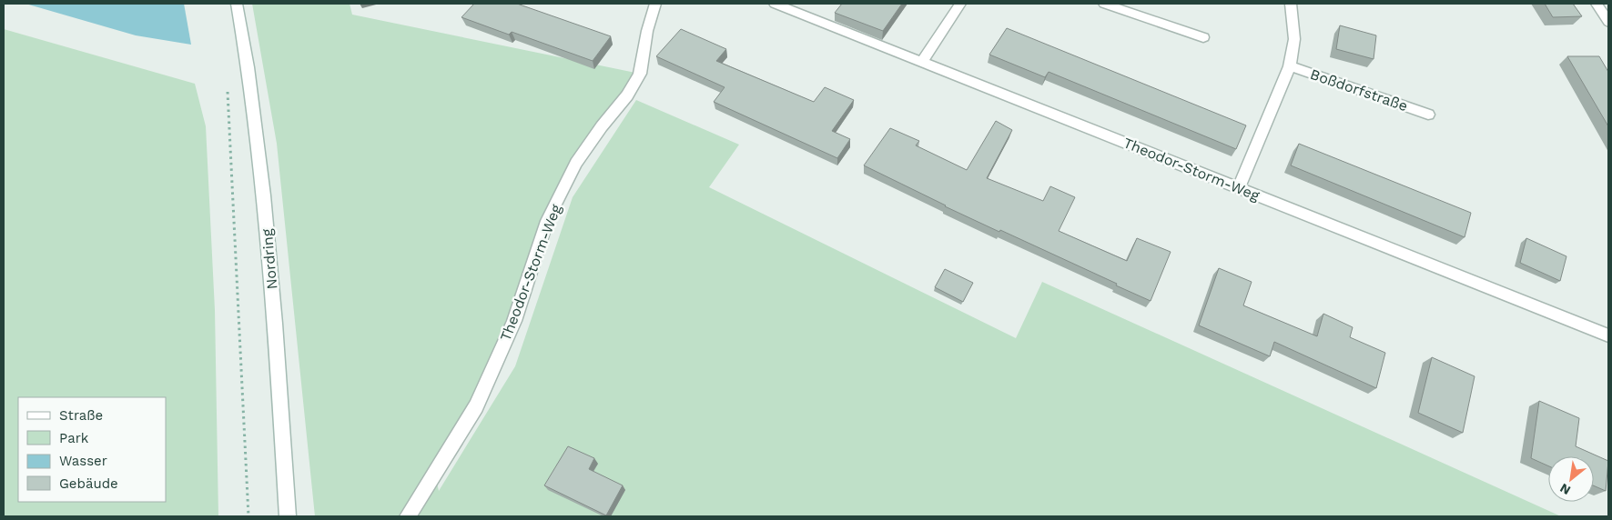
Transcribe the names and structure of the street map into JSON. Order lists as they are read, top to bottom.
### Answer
{
  "streets": {
    "street": ["Boßdorfstraße", "Theodor-Storm-Weg", "Nordring"]
  },
  "crossings": [
    ["Boßdorfstraße", "Theodor-Storm-Weg"]
  ],
  "legend": [
    "Straße",
    "Park",
    "Wasser",
    "Gebäude"
  ],
  "north": "bottom left"
}
